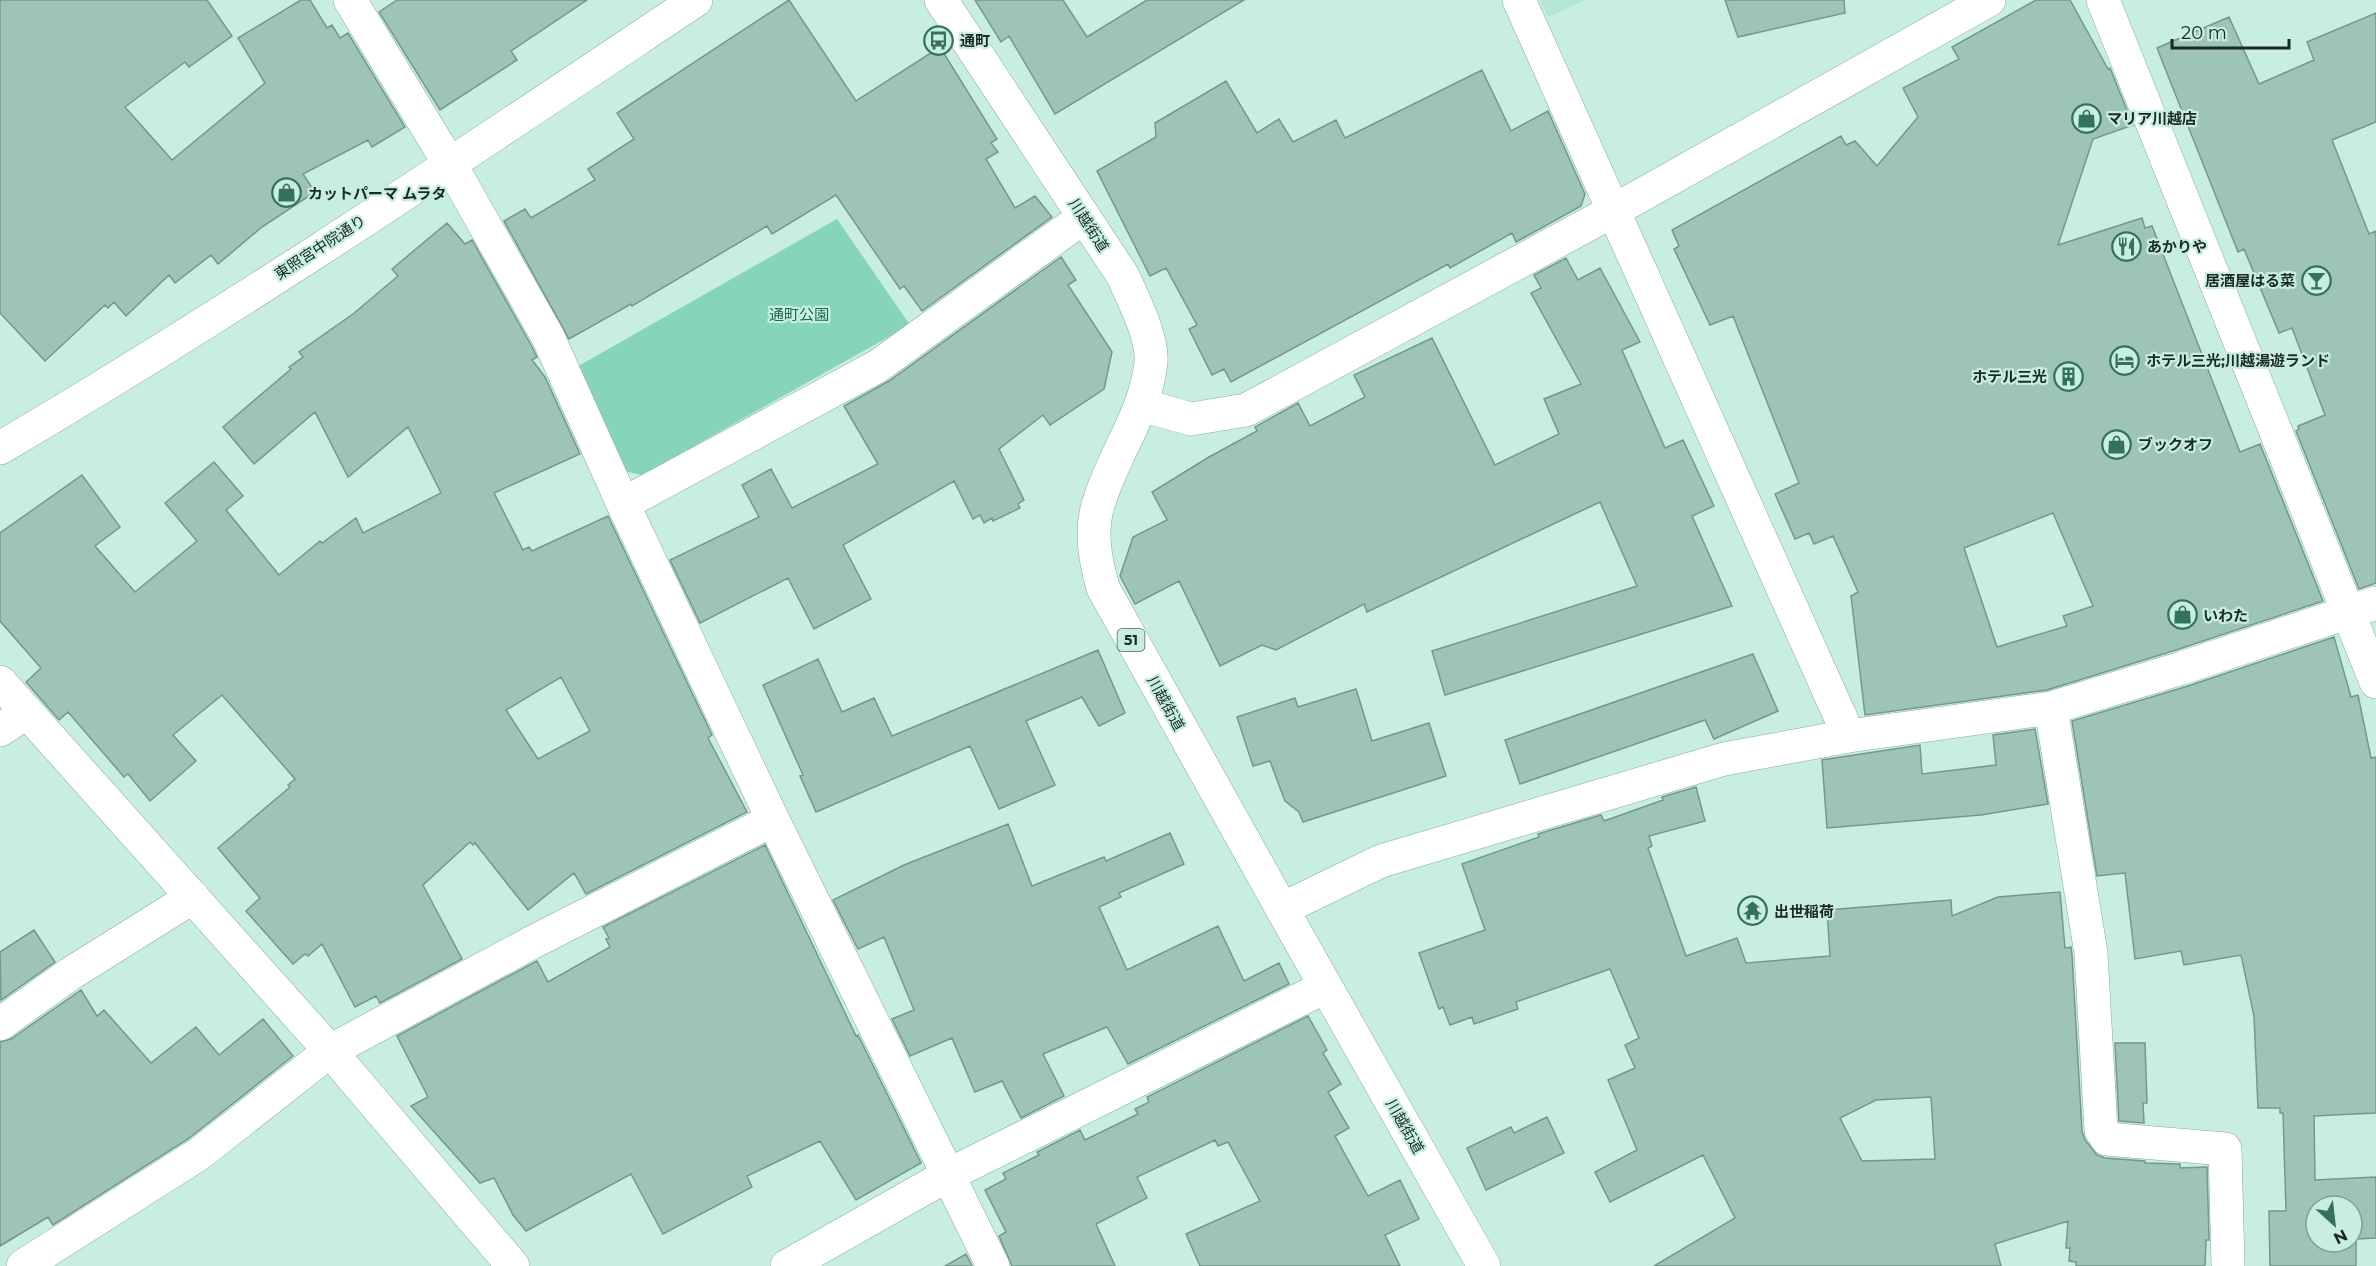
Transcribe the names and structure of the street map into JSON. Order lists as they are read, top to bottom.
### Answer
{
  "streets": {
    "street": ["川越街道", "東照宮中院通り", "51"]
  },
  "parks": ["通町公園"],
  "places": {
    "bus stop": ["通町"],
    "shop": [
      "マリア川越店",
      "カットパーマ ムラタ",
      "ブックオフ",
      "いわた"
    ],
    "restaurant": ["あかりや"],
    "bar": ["居酒屋はる菜"],
    "hotel": ["ホテル三光;川越湯遊ランド"],
    "building": ["ホテル三光"],
    "temple": ["出世稲荷"]
  },
  "scale_bar": "20 m",
  "north": "bottom right"
}
